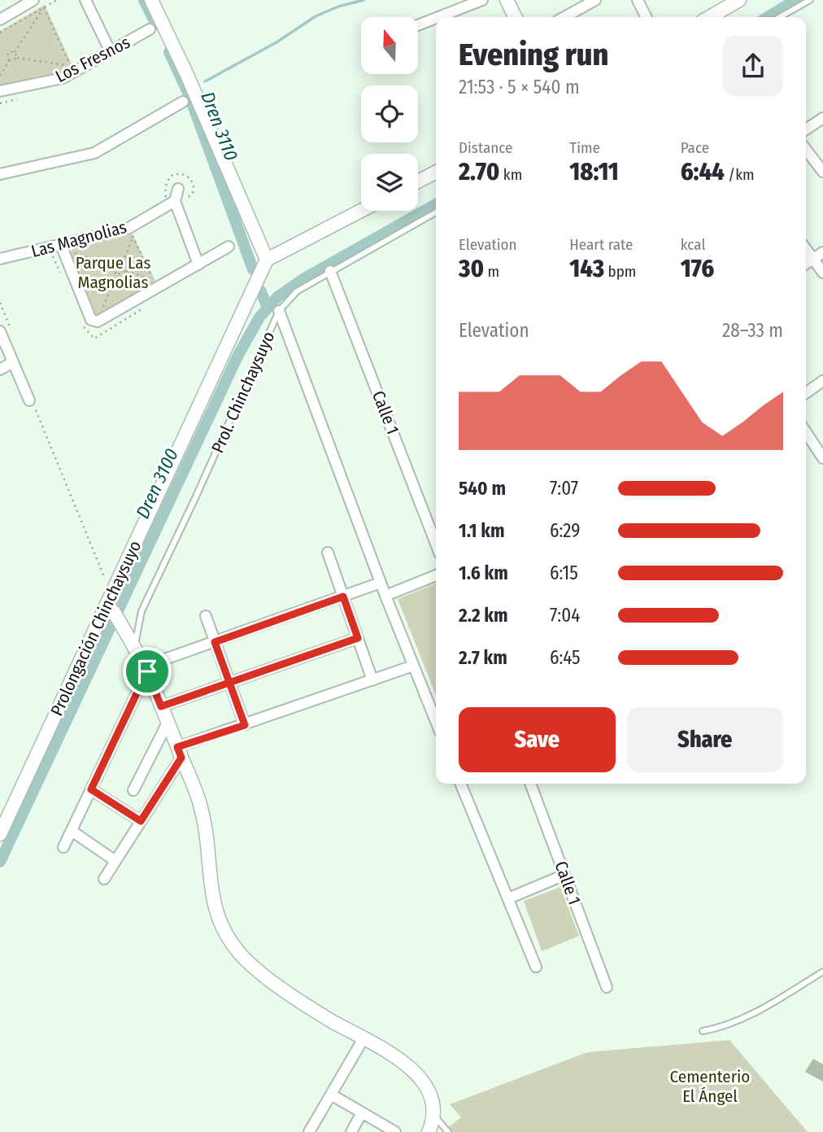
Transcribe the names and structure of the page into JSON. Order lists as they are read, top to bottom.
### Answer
{
  "streets": {
    "street": [
      "Los Fresnos",
      "Las Magnolias",
      "Calle 1",
      "Prolongación Chinchaysuyo"
    ],
    "lane": ["Prol. Chinchaysuyo"]
  },
  "crossings": [
    ["Prol. Chinchaysuyo", "Calle 1"]
  ],
  "water": ["Dren 3110", "Dren 3100"],
  "parks": ["Parque Las Magnolias", "Cementerio El Ángel"],
  "north": "top",
  "page": {
    "heading": ["Evening run", "21:53 · 5 × 540 m"],
    "stats": [
      ["Distance", "2.70 km"],
      ["Time", "18:11"],
      ["Pace", "6:44 /km"],
      ["Elevation", "30 m"],
      ["Heart rate", "143 bpm"],
      ["kcal", "176"]
    ],
    "chart": ["Elevation", "28–33 m"],
    "list": [
      {
        "name": "540 m",
        "note": "7:07"
      },
      {
        "name": "1.1 km",
        "note": "6:29"
      },
      {
        "name": "1.6 km",
        "note": "6:15"
      },
      {
        "name": "2.2 km",
        "note": "7:04"
      },
      {
        "name": "2.7 km",
        "note": "6:45"
      }
    ],
    "buttons": ["Save", "Share"]
  }
}
